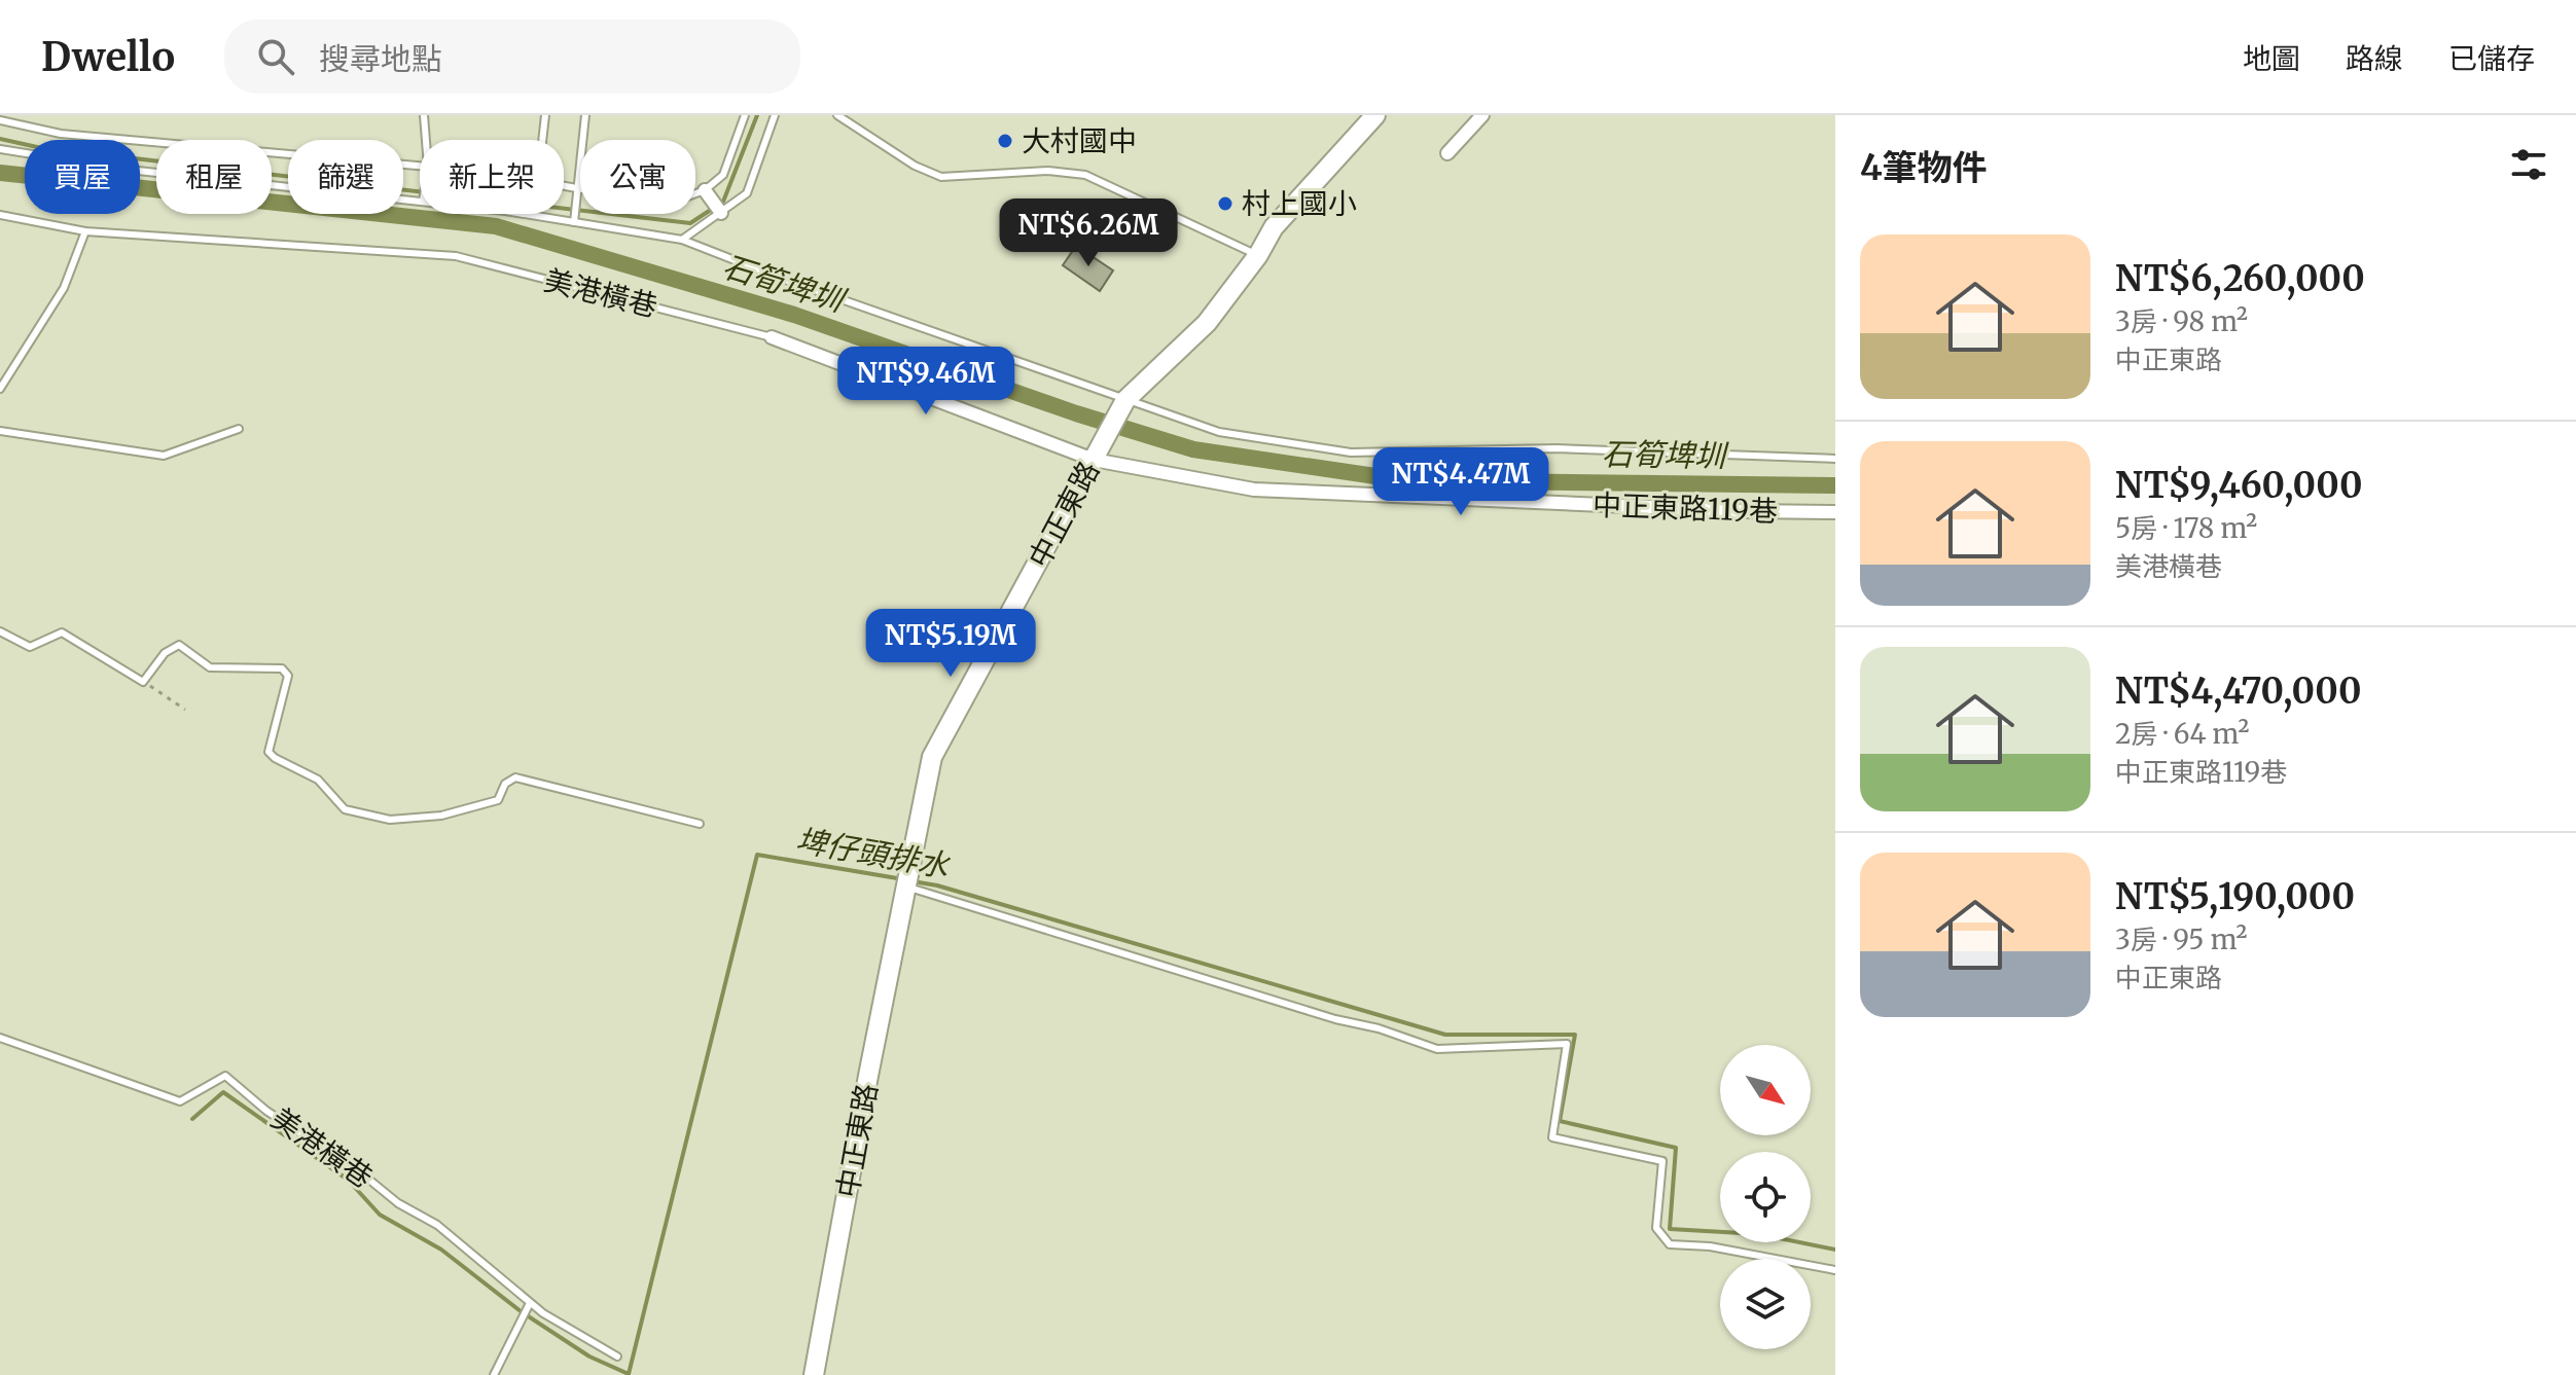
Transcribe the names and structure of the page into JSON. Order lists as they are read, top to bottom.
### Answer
{
  "streets": {
    "main road": ["中正東路"],
    "street": ["美港橫巷", "中正東路119巷"]
  },
  "crossings": [
    ["美港橫巷", "中正東路119巷"],
    ["美港橫巷", "中正東路"],
    ["中正東路119巷", "中正東路"]
  ],
  "water": ["石筍埤圳", "埤仔頭排水"],
  "places": ["大村國中", "村上國小"],
  "north": "bottom right",
  "page": {
    "header": "Dwello",
    "search": "搜尋地點",
    "nav": ["地圖", "路線", "已儲存"],
    "heading": "4筆物件",
    "chip": [
      "買屋",
      "租屋",
      "篩選",
      "新上架",
      "公寓"
    ],
    "price": [
      "NT$6.26M",
      "NT$9.46M",
      "NT$4.47M",
      "NT$5.19M"
    ],
    "list": [
      {
        "name": "NT$6,260,000",
        "note": "3房 · 98 m² · 中正東路"
      },
      {
        "name": "NT$9,460,000",
        "note": "5房 · 178 m² · 美港橫巷"
      },
      {
        "name": "NT$4,470,000",
        "note": "2房 · 64 m² · 中正東路119巷"
      },
      {
        "name": "NT$5,190,000",
        "note": "3房 · 95 m² · 中正東路"
      }
    ]
  }
}
